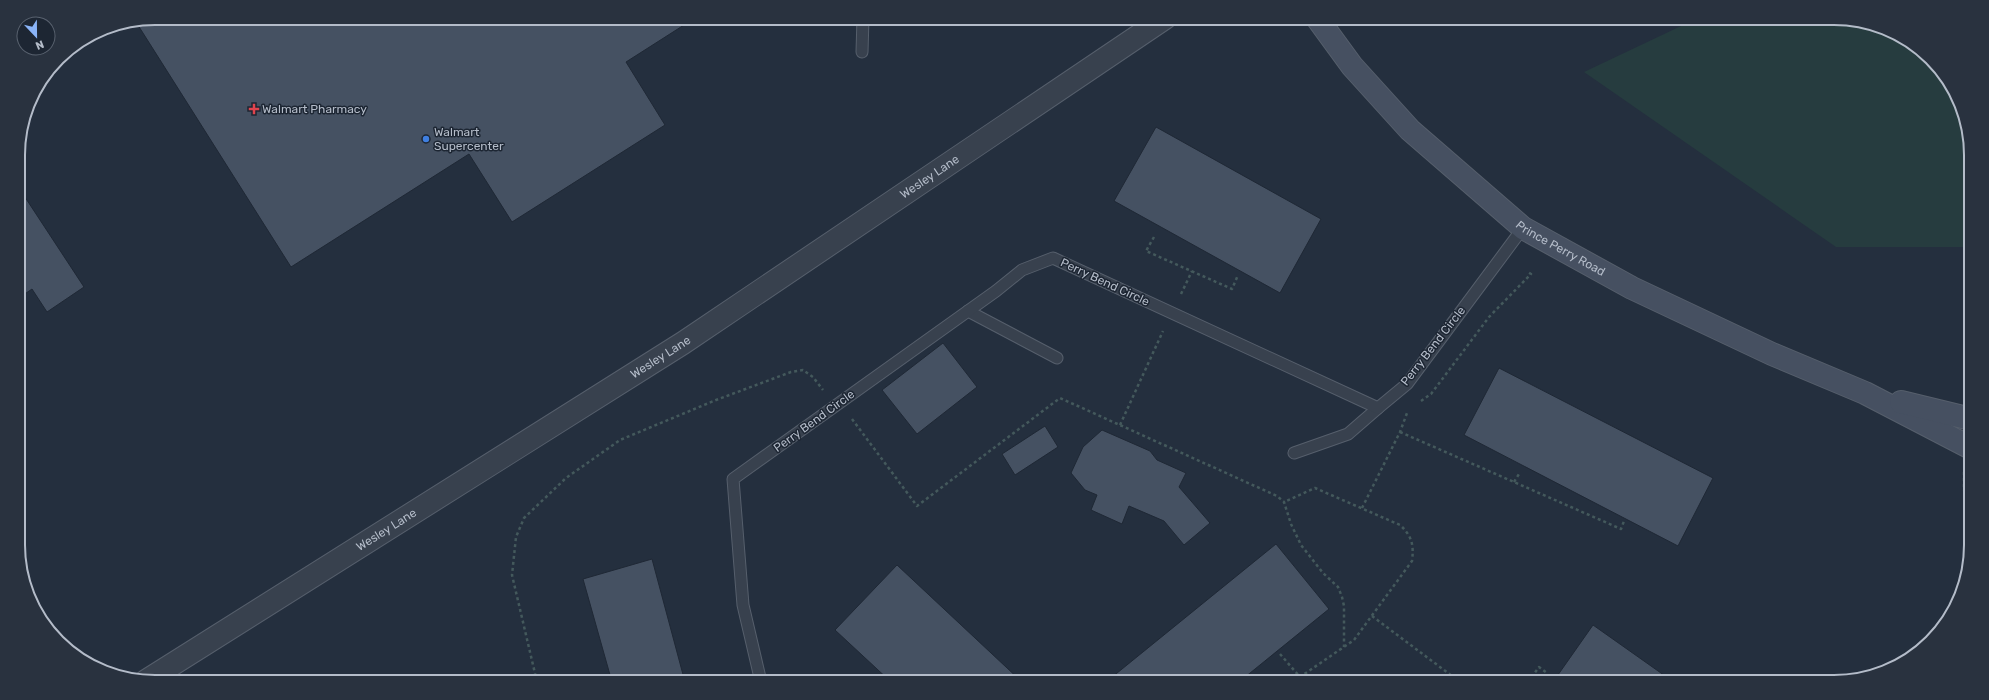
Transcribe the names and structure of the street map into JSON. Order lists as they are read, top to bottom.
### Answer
{
  "streets": {
    "street": ["Wesley Lane", "Prince Perry Road"],
    "lane": ["Perry Bend Circle"]
  },
  "crossings": [
    ["Prince Perry Road", "Perry Bend Circle"]
  ],
  "places": {
    "health": ["Walmart Pharmacy"],
    "other": ["Walmart Supercenter"]
  },
  "north": "bottom"
}
